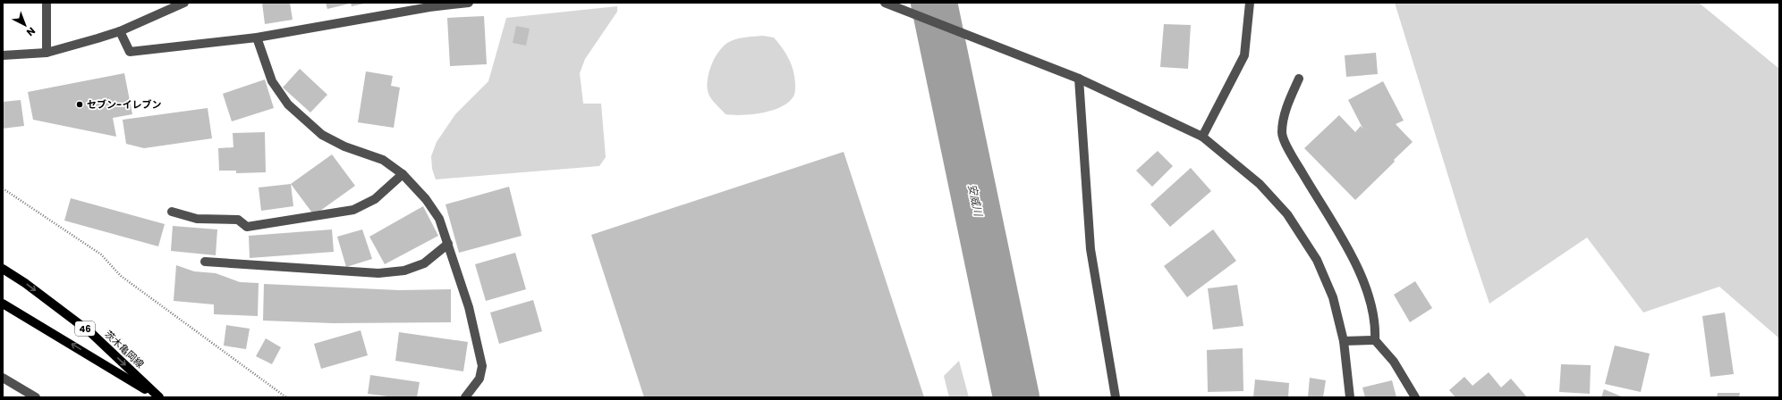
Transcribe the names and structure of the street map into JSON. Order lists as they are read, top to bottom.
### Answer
{
  "streets": {
    "main road": ["46", "茨木亀岡線"]
  },
  "water": ["安威川"],
  "places": ["セブン-イレブン"],
  "north": "bottom right"
}
